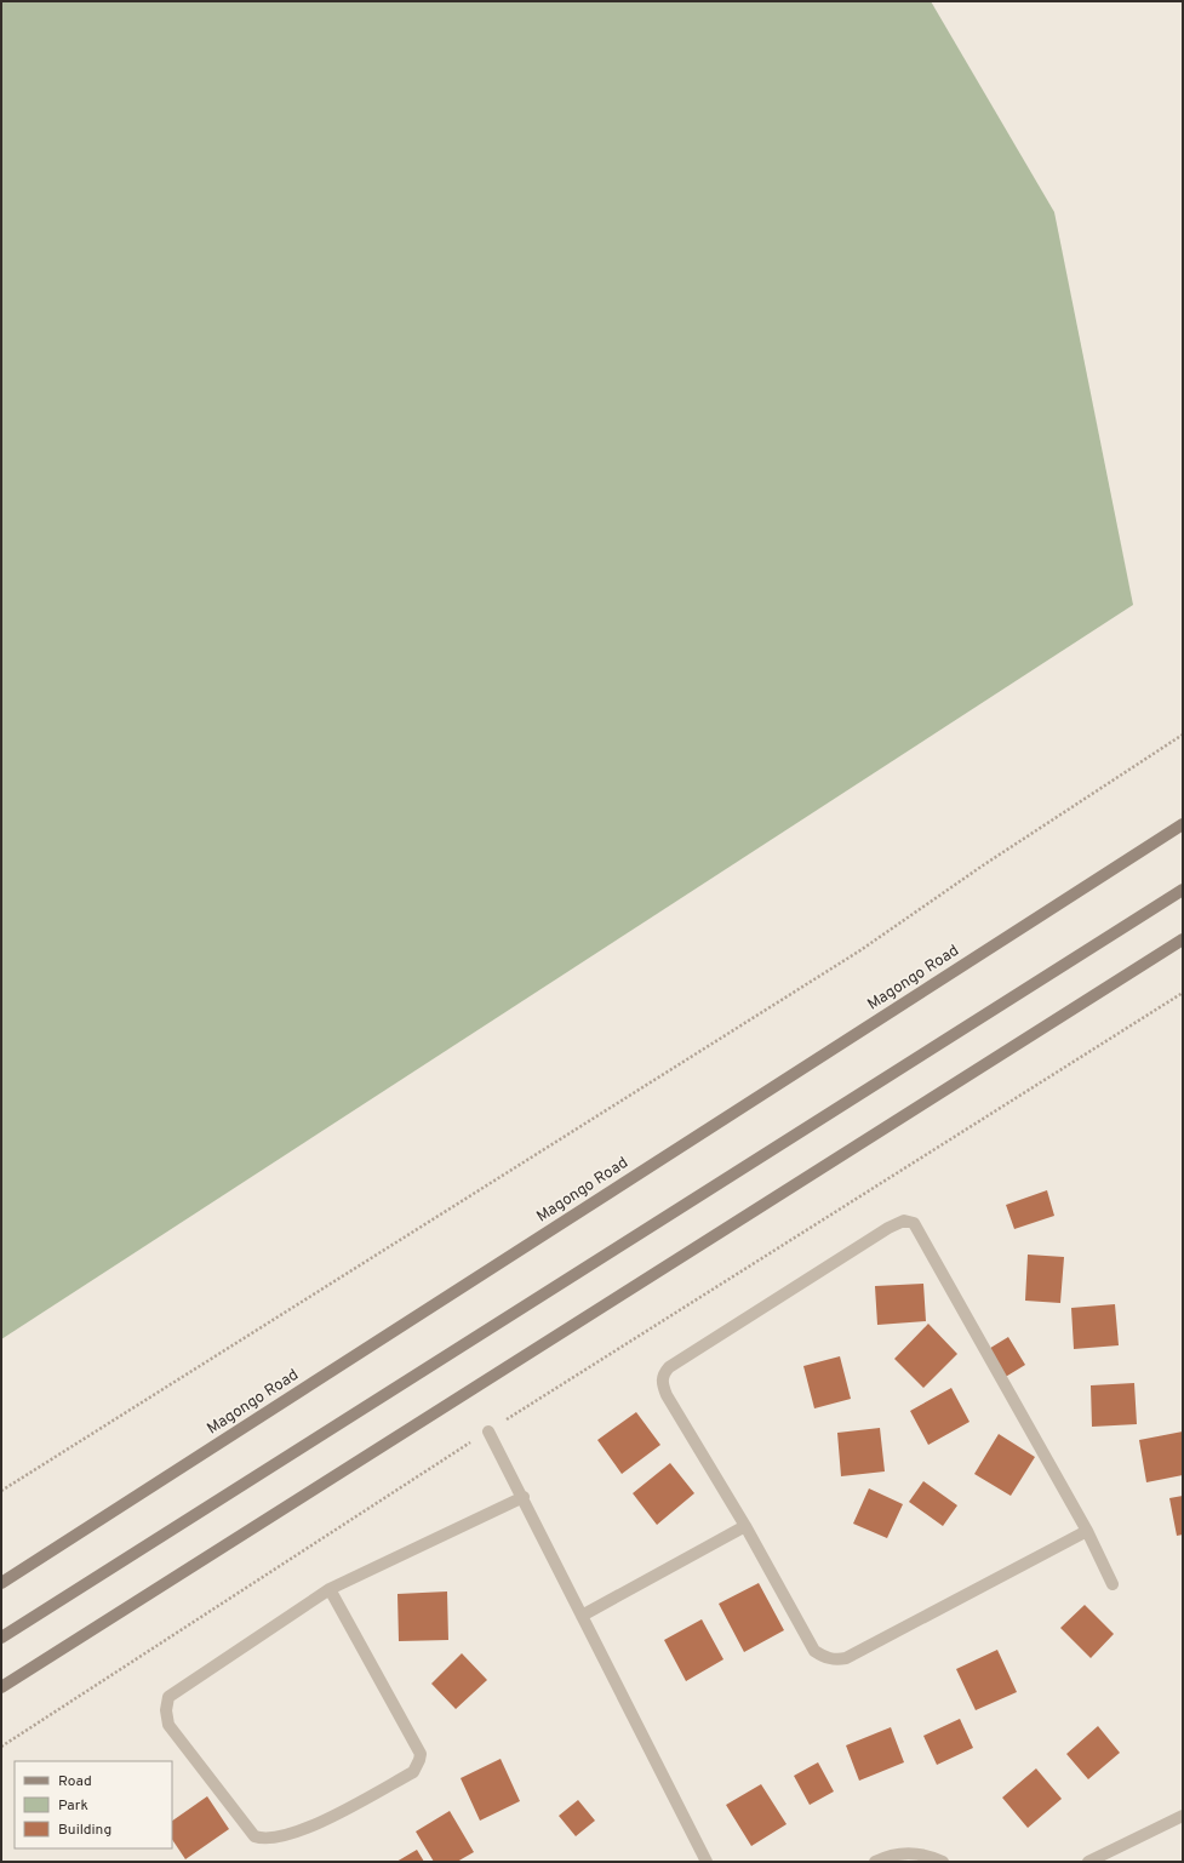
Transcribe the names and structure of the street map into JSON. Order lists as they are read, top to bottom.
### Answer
{
  "streets": {
    "main road": ["Magongo Road"]
  },
  "legend": ["Road", "Park", "Building"]
}
